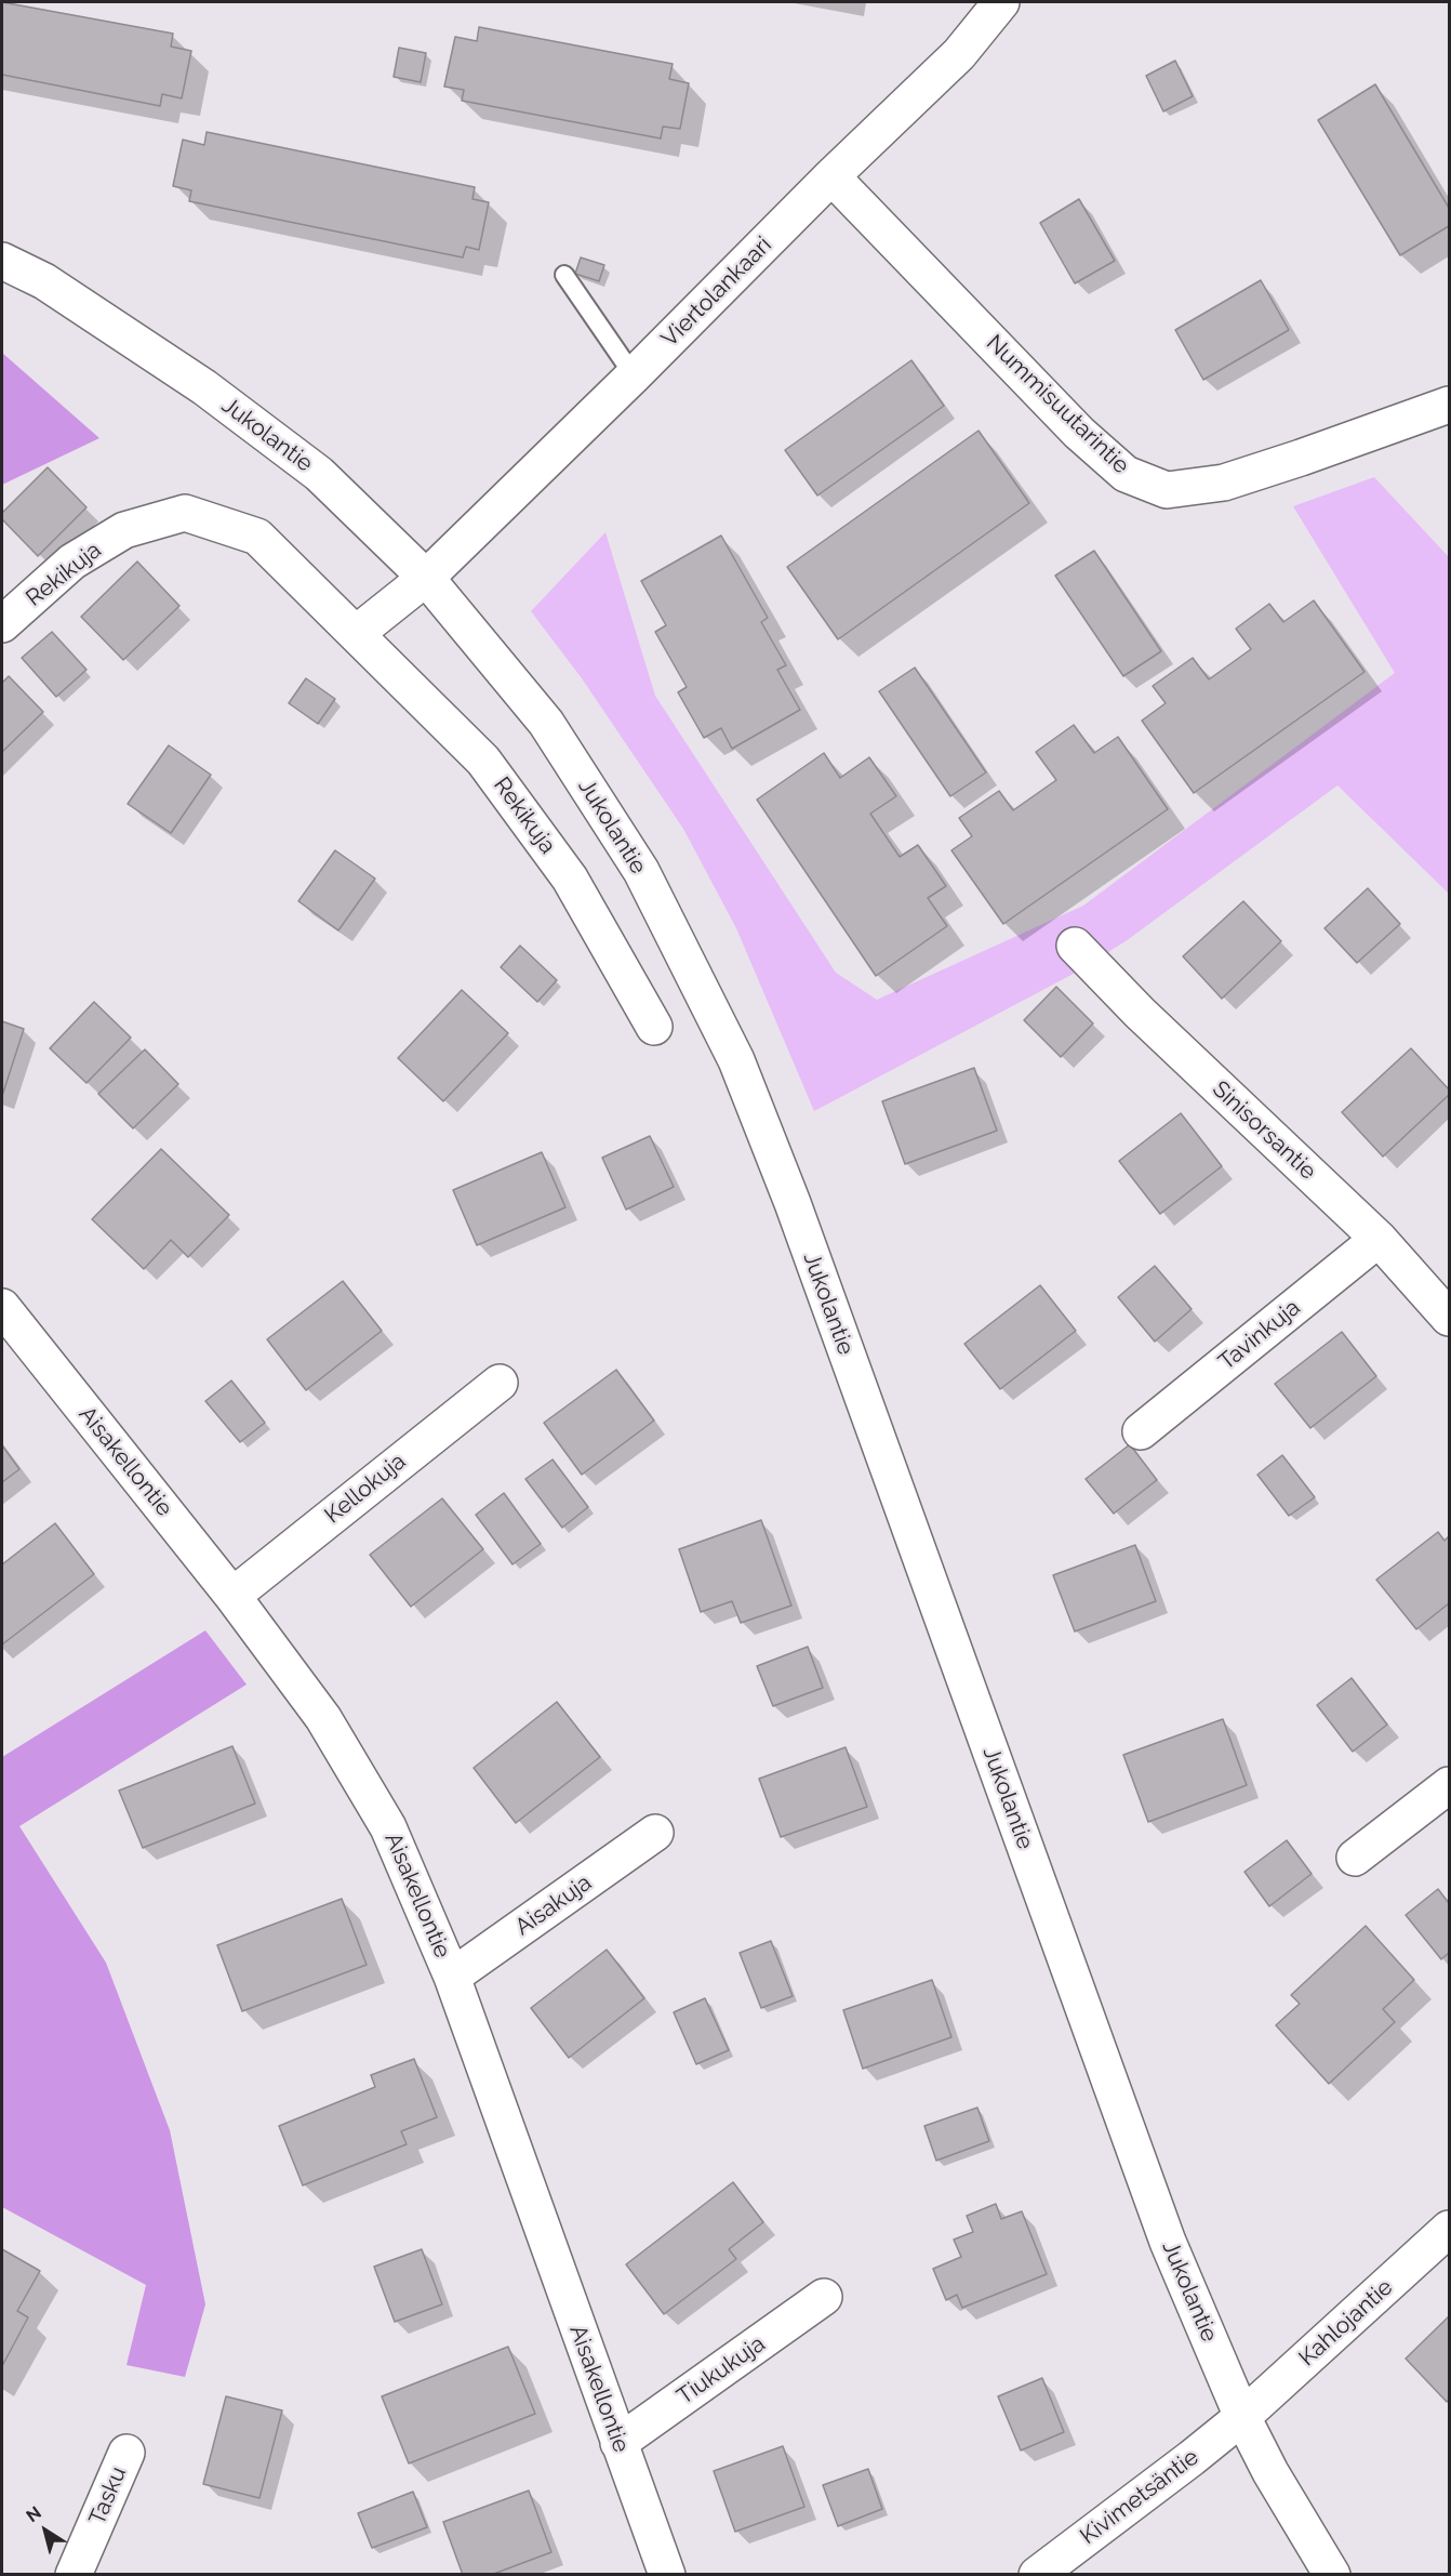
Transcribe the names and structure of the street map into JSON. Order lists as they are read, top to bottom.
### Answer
{
  "streets": {
    "street": [
      "Viertolankaari",
      "Nummisuutarintie",
      "Jukolantie",
      "Rekikuja",
      "Sinisorsantie",
      "Tavinkuja",
      "Aisakellontie",
      "Kellokuja",
      "Aisakuja",
      "Kahlojantie",
      "Tiukukuja",
      "Tasku",
      "Kivimetsäntie"
    ]
  },
  "crossings": [
    ["Viertolankaari", "Nummisuutarintie"],
    ["Viertolankaari", "Jukolantie"],
    ["Jukolantie", "Kahlojantie"],
    ["Jukolantie", "Kivimetsäntie"],
    ["Sinisorsantie", "Tavinkuja"],
    ["Aisakellontie", "Kellokuja"],
    ["Aisakellontie", "Aisakuja"],
    ["Aisakellontie", "Tiukukuja"],
    ["Kahlojantie", "Kivimetsäntie"]
  ],
  "north": "top left"
}
